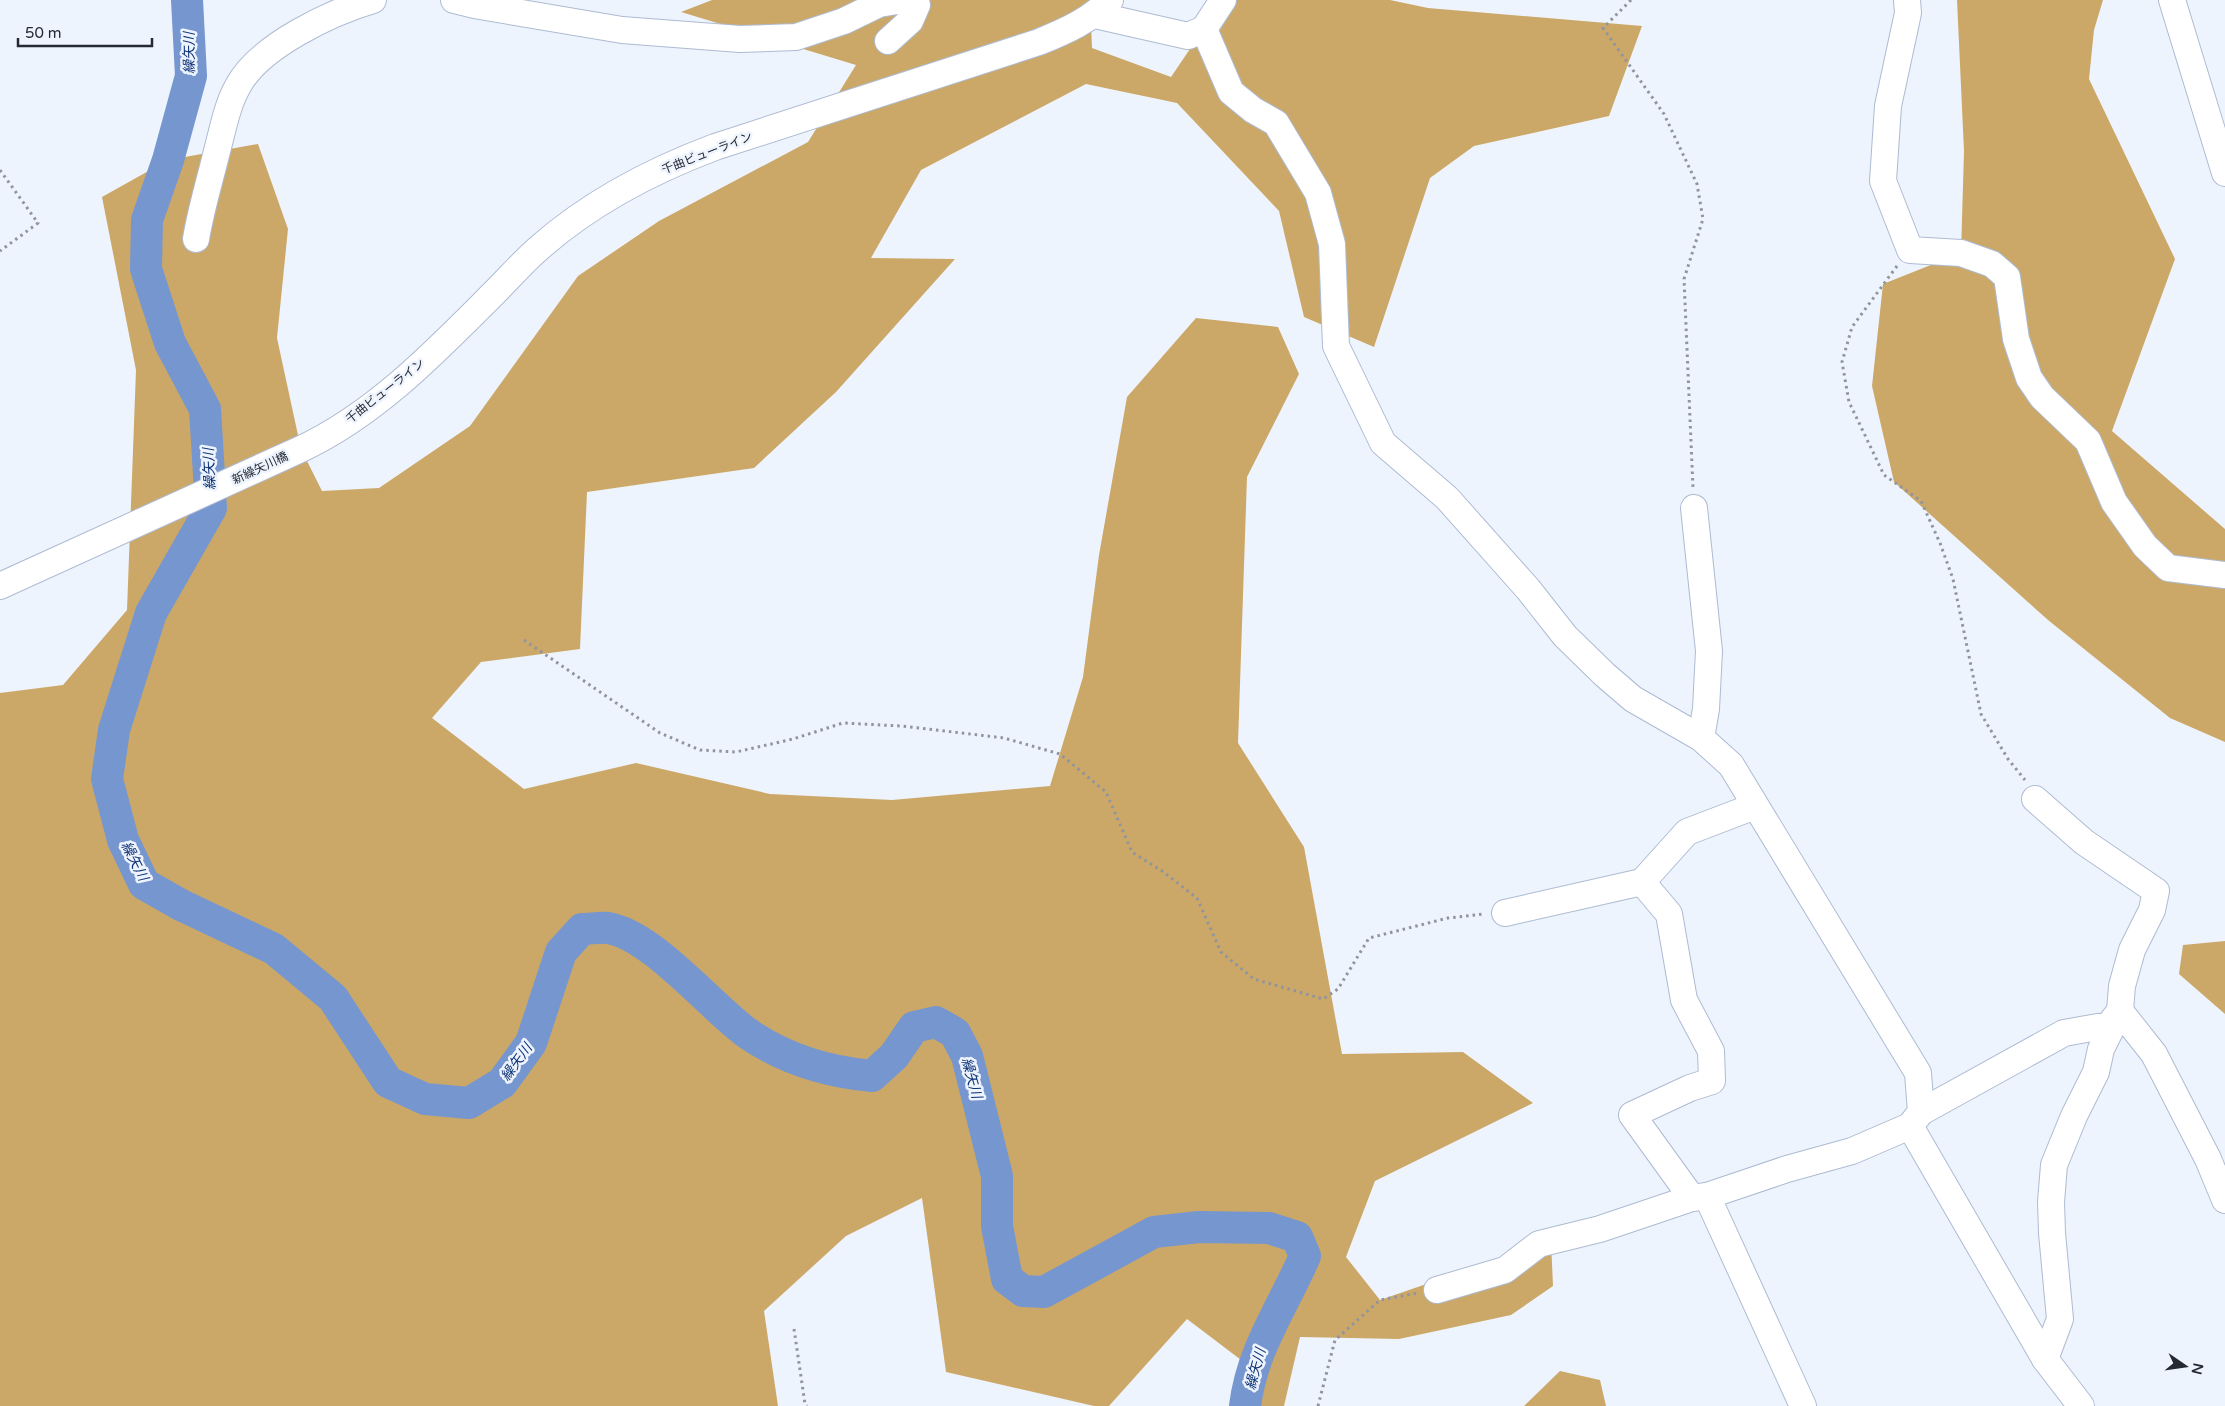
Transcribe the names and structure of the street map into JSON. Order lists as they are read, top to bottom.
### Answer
{
  "streets": {
    "street": ["千曲ビューライン", "新繰矢川橋"]
  },
  "crossings": [
    ["千曲ビューライン", "新繰矢川橋"]
  ],
  "water": ["繰矢川"],
  "scale_bar": "50 m",
  "north": "right"
}
